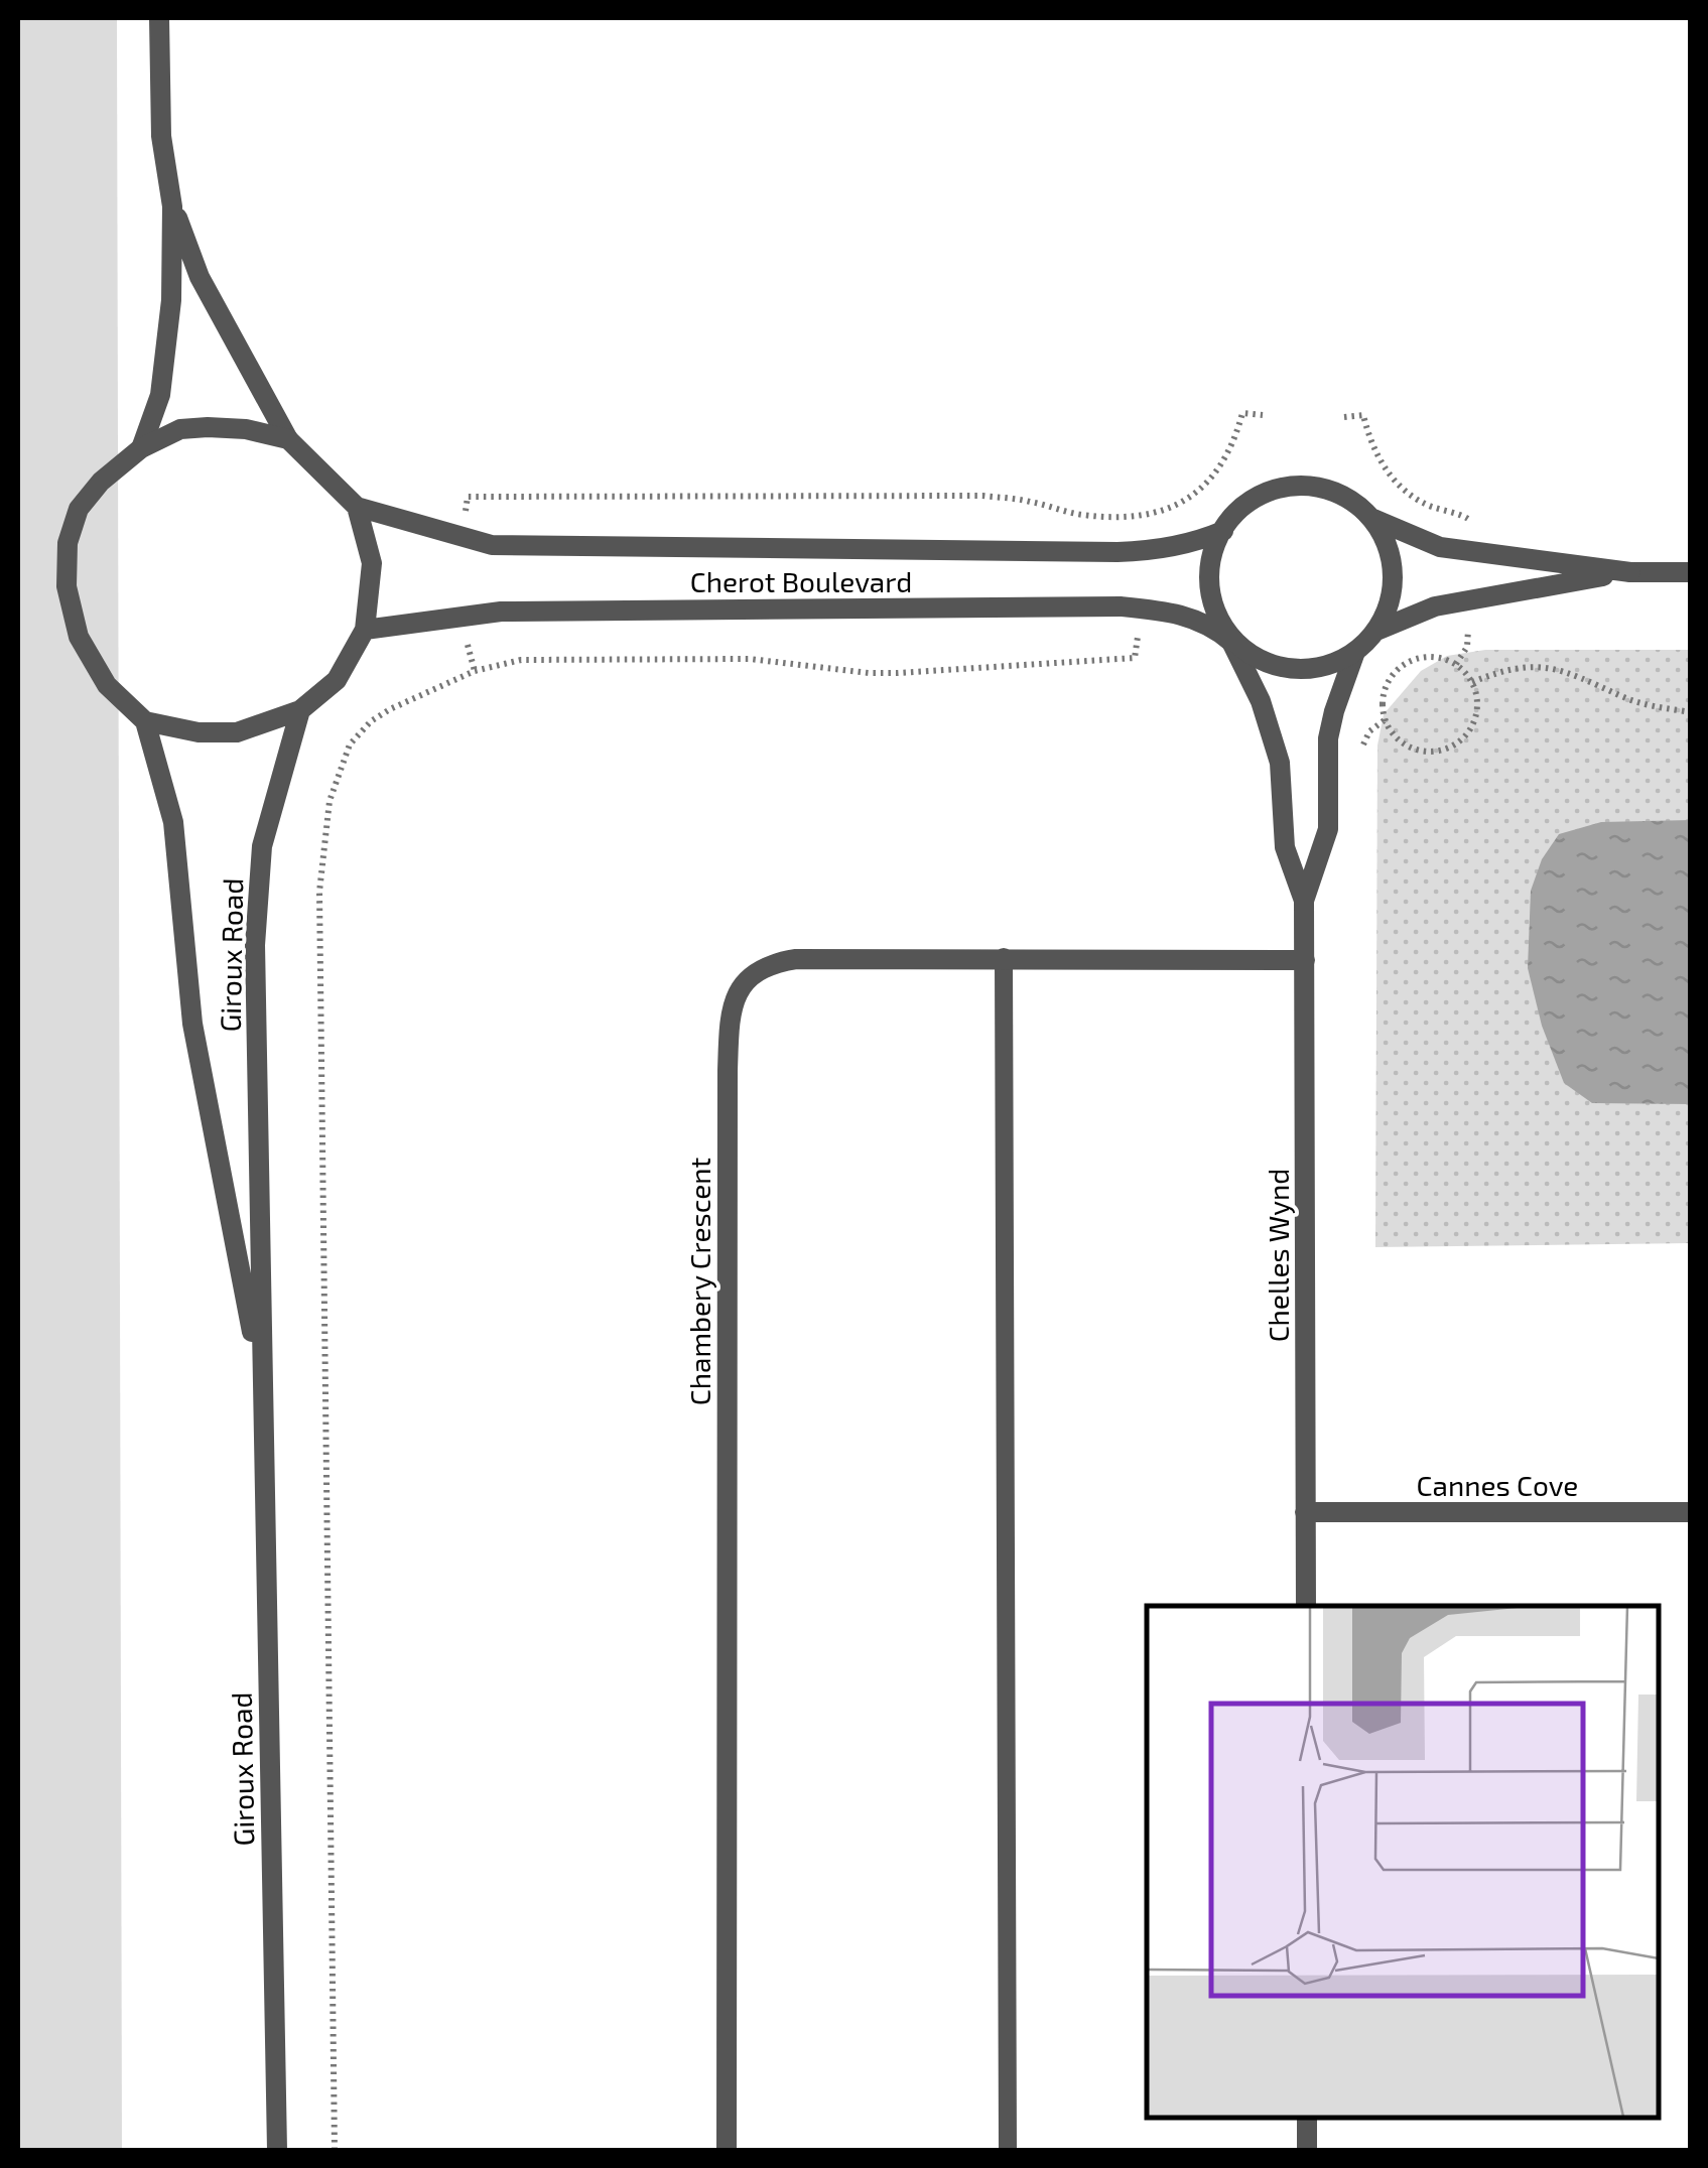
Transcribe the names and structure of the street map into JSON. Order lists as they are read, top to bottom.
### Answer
{
  "streets": {
    "street": [
      "Cherot Boulevard",
      "Giroux Road",
      "Chelles Wynd",
      "Chambery Crescent",
      "Cannes Cove"
    ]
  },
  "crossings": [
    ["Cherot Boulevard", "Giroux Road"],
    ["Cherot Boulevard", "Chelles Wynd"],
    ["Chelles Wynd", "Chambery Crescent"],
    ["Chelles Wynd", "Cannes Cove"]
  ]
}
